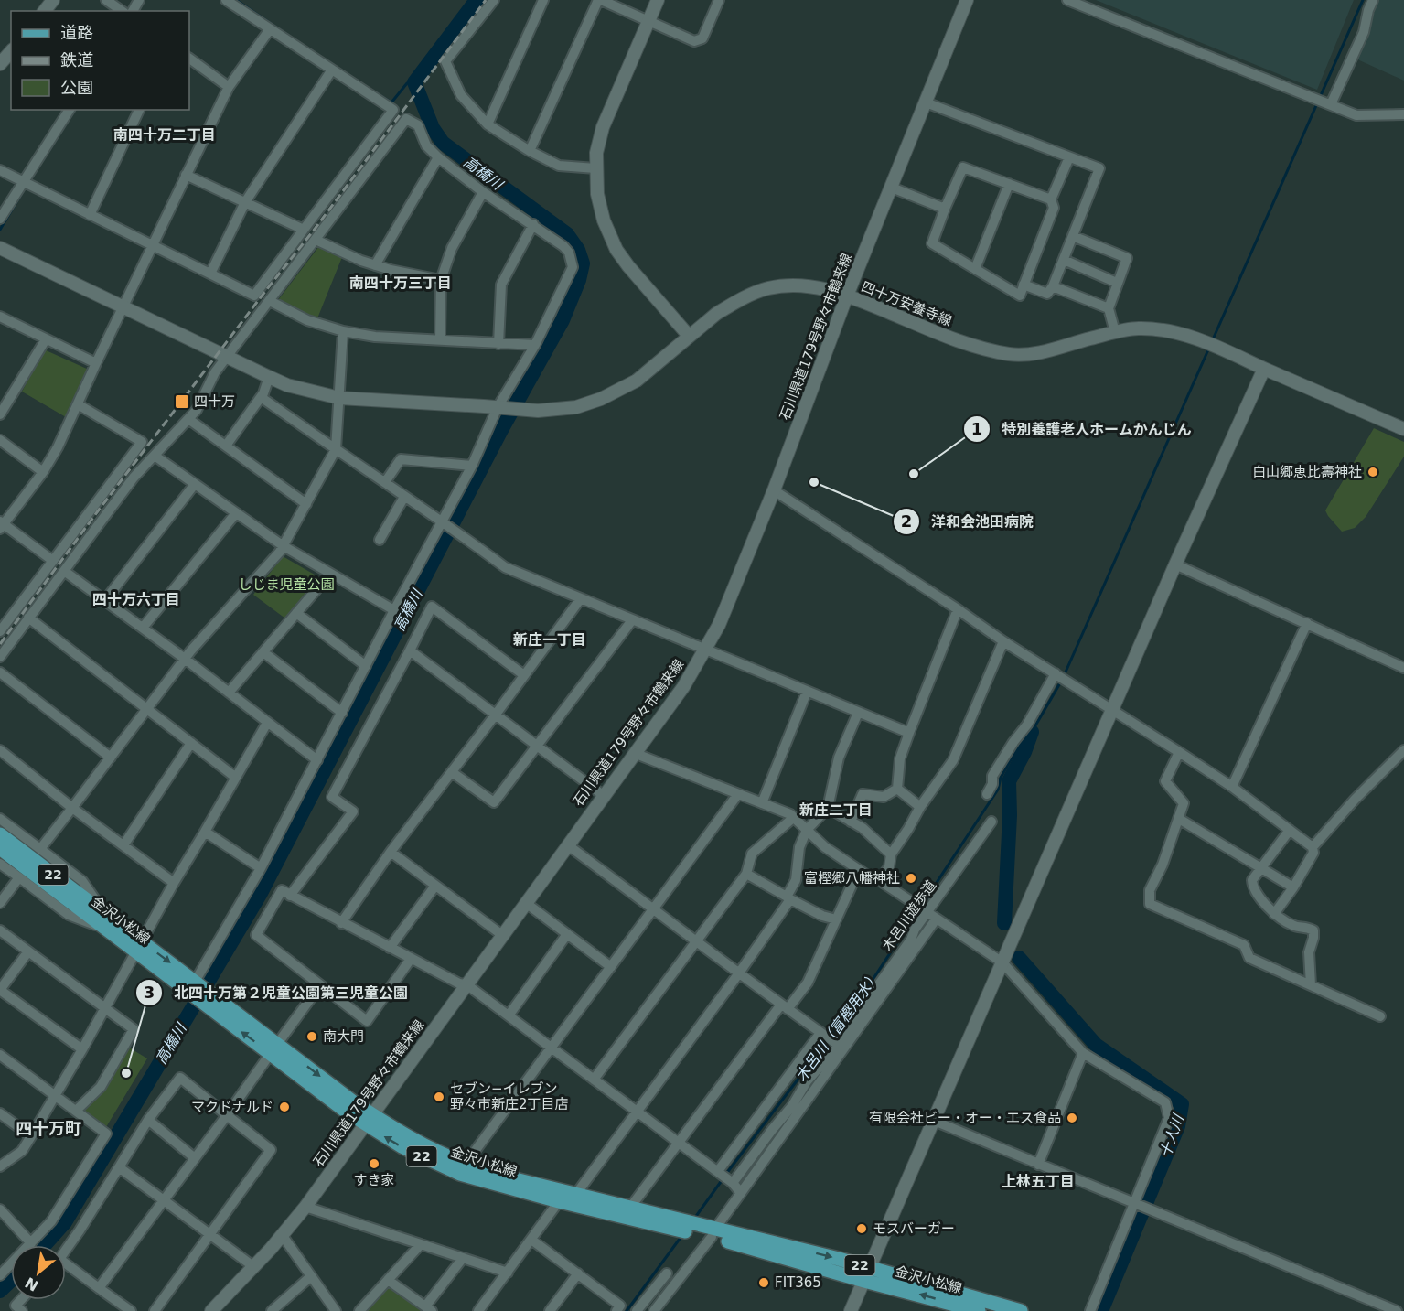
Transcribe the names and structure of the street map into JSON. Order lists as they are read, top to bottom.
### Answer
{
  "streets": {
    "main road": ["22", "金沢小松線"],
    "street": ["四十万安養寺線", "石川県道179号野々市鶴来線", "木呂川遊歩道"]
  },
  "crossings": [
    ["四十万安養寺線", "石川県道179号野々市鶴来線"],
    ["石川県道179号野々市鶴来線", "金沢小松線"]
  ],
  "districts": [
    "南四十万二丁目",
    "南四十万三丁目",
    "四十万六丁目",
    "新庄一丁目",
    "新庄二丁目",
    "四十万町",
    "上林五丁目"
  ],
  "water": ["高橋川", "木呂川（富樫用水）", "十人川"],
  "parks": ["しじま児童公園"],
  "places": {
    "transit": ["四十万"],
    "other": [
      "白山郷恵比壽神社",
      "特別養護老人ホームかんじん",
      "洋和会池田病院",
      "富樫郷八幡神社",
      "南大門",
      "北四十万第２児童公園第三児童公園",
      "セブン−イレブン 野々市新庄2丁目店",
      "マクドナルド",
      "有限会社ビー・オー・エス食品",
      "すき家",
      "モスバーガー",
      "FIT365"
    ]
  },
  "legend": ["道路", "鉄道", "公園"],
  "north": "bottom left"
}
